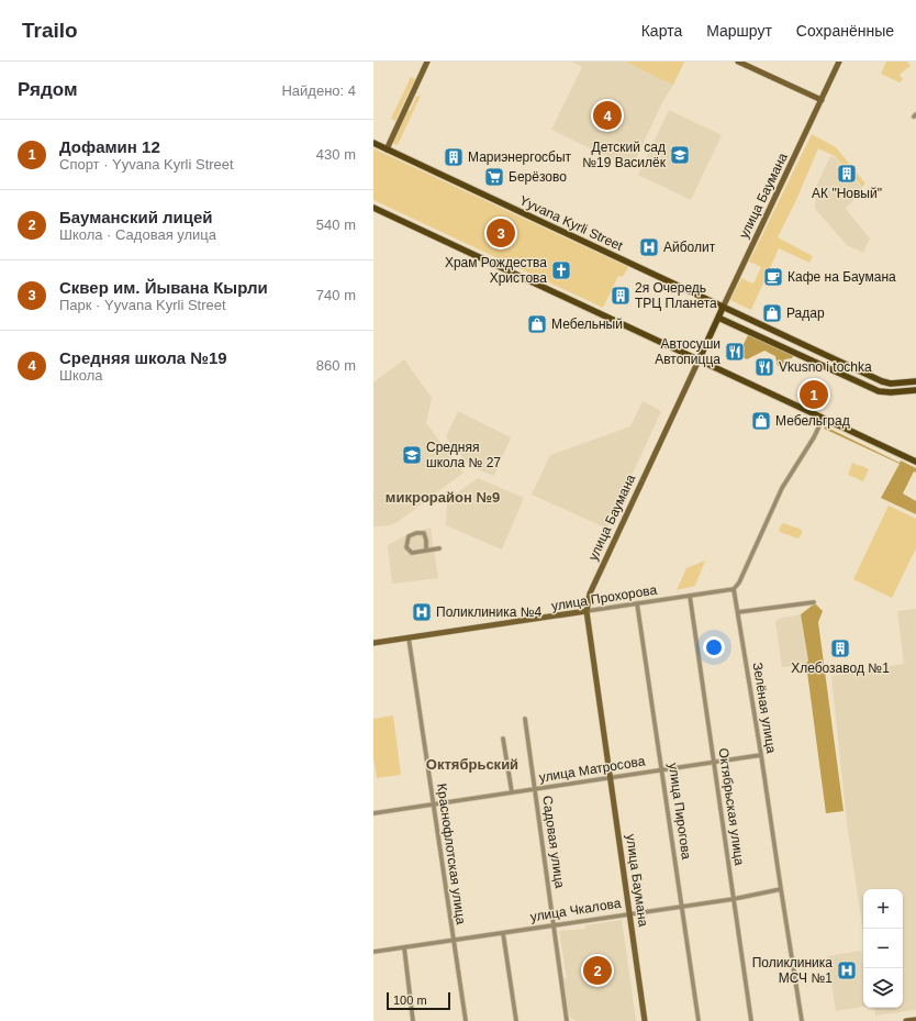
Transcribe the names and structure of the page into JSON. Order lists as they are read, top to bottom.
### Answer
{
  "streets": {
    "main road": ["улица Баумана", "Yyvana Kyrli Street"],
    "street": [
      "улица Прохорова",
      "Зелёная улица",
      "улица Матросова",
      "Октябрьская улица",
      "улица Пирогова",
      "Садовая улица",
      "Краснофлотская улица",
      "улица Чкалова"
    ]
  },
  "crossings": [
    ["улица Баумана", "Yyvana Kyrli Street"],
    ["улица Баумана", "улица Прохорова"],
    ["улица Баумана", "улица Матросова"],
    ["улица Баумана", "улица Чкалова"],
    ["улица Прохорова", "Зелёная улица"],
    ["улица Прохорова", "Октябрьская улица"],
    ["улица Прохорова", "улица Пирогова"],
    ["улица Прохорова", "Краснофлотская улица"],
    ["Зелёная улица", "улица Матросова"],
    ["Зелёная улица", "улица Чкалова"],
    ["улица Матросова", "Октябрьская улица"],
    ["улица Матросова", "улица Пирогова"],
    ["улица Матросова", "Садовая улица"],
    ["улица Матросова", "Краснофлотская улица"],
    ["Октябрьская улица", "улица Чкалова"],
    ["улица Пирогова", "улица Чкалова"],
    ["Садовая улица", "улица Чкалова"],
    ["Краснофлотская улица", "улица Чкалова"]
  ],
  "districts": ["микрорайон №9", "Октябрьский"],
  "places": {
    "school or university": ["Детский сад №19 Василёк", "Средняя школа № 27"],
    "building": [
      "Мариэнергосбыт",
      "АК \"Новый\"",
      "2я Очередь ТРЦ Планета",
      "Хлебозавод №1"
    ],
    "supermarket": ["Берёзово"],
    "hospital": ["Айболит", "Поликлиника №4", "Поликлиника МСЧ №1"],
    "church": ["Храм Рождества Христова"],
    "cafe": ["Кафе на Баумана"],
    "shop": ["Радар", "Мебельный", "Мебельград"],
    "restaurant": ["Автосуши Автопицца", "Vkusno i tochka"]
  },
  "scale_bar": "100 m",
  "page": {
    "header": "Trailo",
    "nav": ["Карта", "Маршрут", "Сохранённые"],
    "heading": ["Рядом", "Найдено: 4"],
    "pins": [
      "4",
      "3",
      "1",
      "2"
    ],
    "list": [
      {
        "mark": "1",
        "name": "Дофамин 12",
        "note": "Спорт · Yyvana Kyrli Street",
        "value": "430 m"
      },
      {
        "mark": "2",
        "name": "Бауманский лицей",
        "note": "Школа · Садовая улица",
        "value": "540 m"
      },
      {
        "mark": "3",
        "name": "Сквер им. Йывана Кырли",
        "note": "Парк · Yyvana Kyrli Street",
        "value": "740 m"
      },
      {
        "mark": "4",
        "name": "Средняя школа №19",
        "note": "Школа",
        "value": "860 m"
      }
    ],
    "map_buttons": ["+", "−"],
    "scale": "100 m"
  }
}
